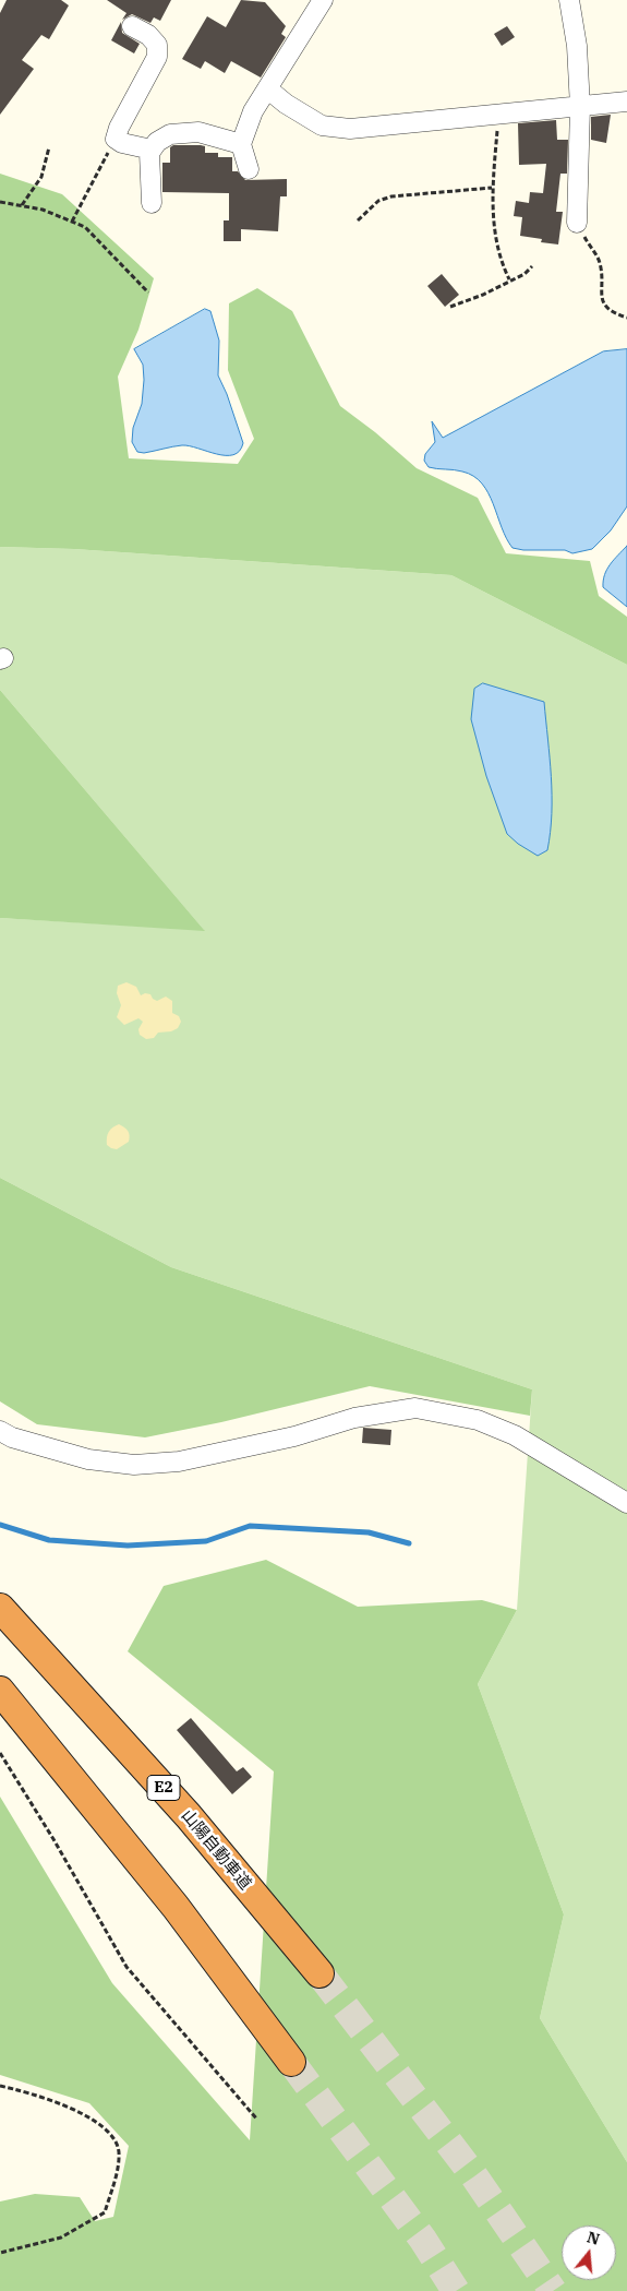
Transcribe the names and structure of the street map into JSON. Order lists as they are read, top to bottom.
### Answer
{
  "streets": {
    "highway": ["E2", "山陽自動車道"]
  },
  "north": "top"
}
